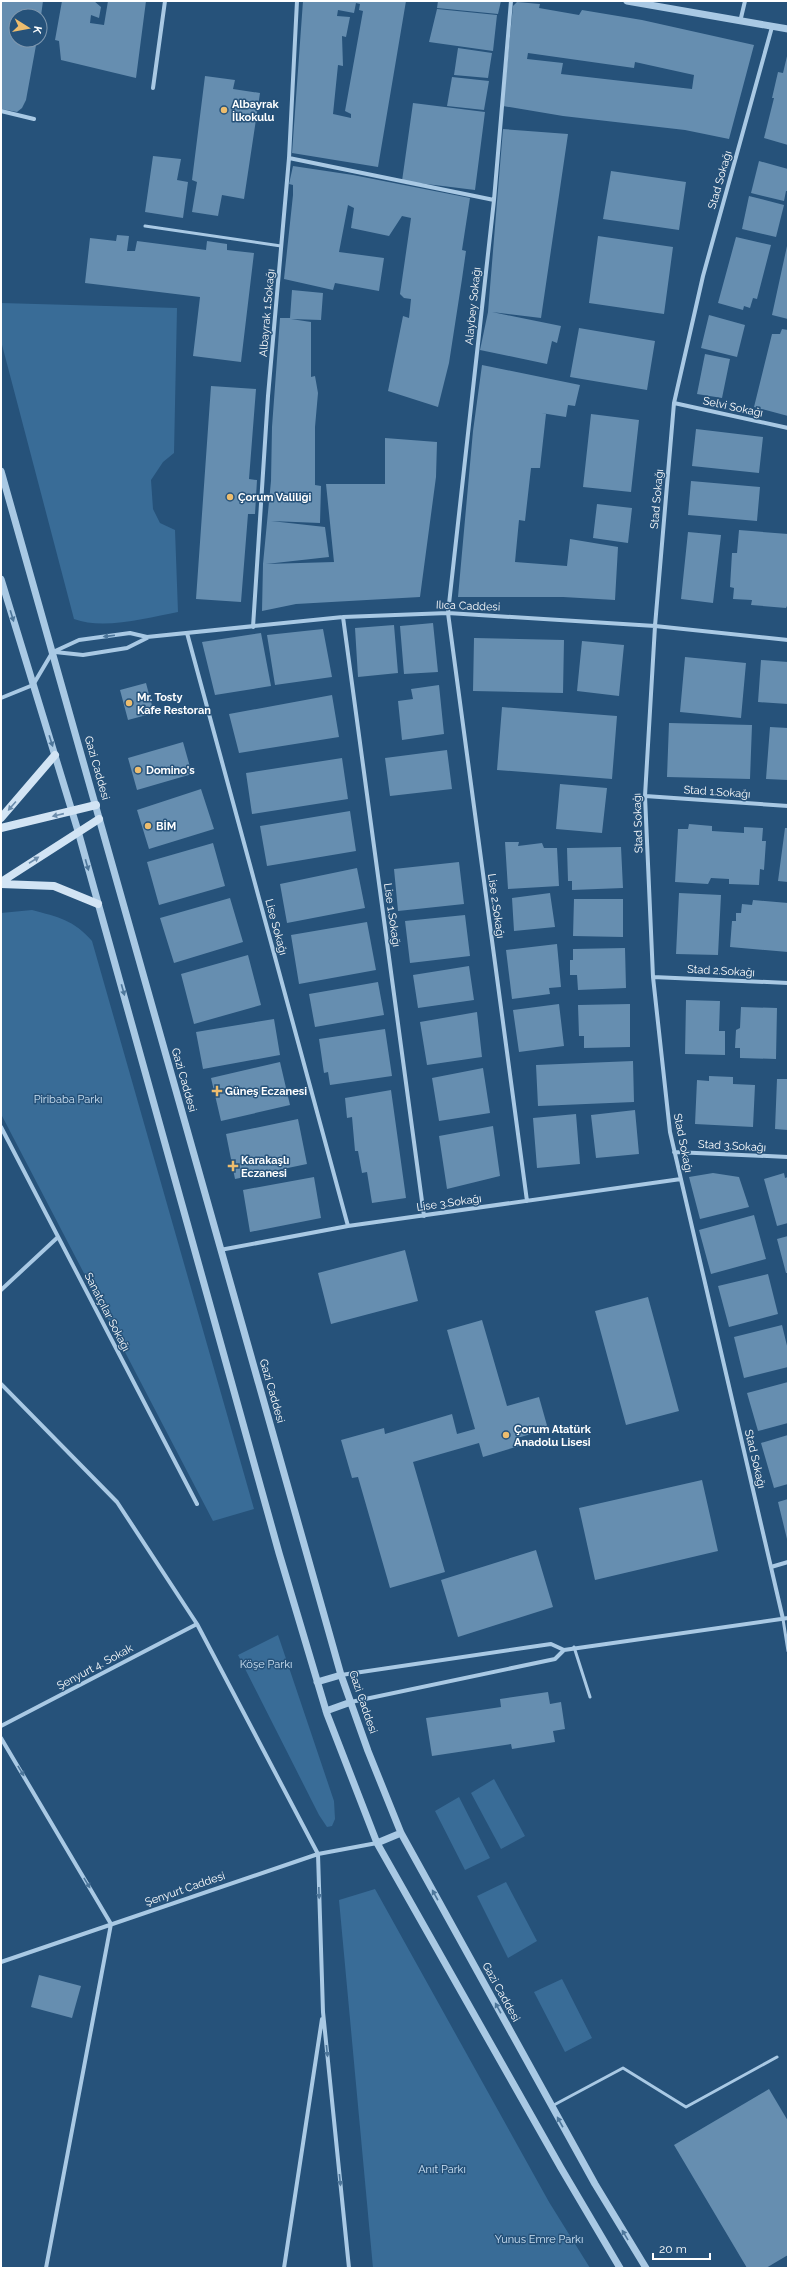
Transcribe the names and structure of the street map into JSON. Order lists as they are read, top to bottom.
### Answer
{
  "streets": {
    "street": [
      "Stad Sokağı",
      "Alaybey Sokağı",
      "Albayrak 1.Sokağı",
      "Selvi Sokağı",
      "Ilıca Caddesi",
      "Gazi Caddesi",
      "Stad 1.Sokağı",
      "Lise 2.Sokağı",
      "Lise 1.Sokağı",
      "Lise Sokağı",
      "Stad 2.Sokağı",
      "Stad 3.Sokağı",
      "Lise 3.Sokağı",
      "Sanatçılar Sokağı",
      "Şenyurt 4. Sokak",
      "Şenyurt Caddesi"
    ]
  },
  "crossings": [
    ["Stad Sokağı", "Selvi Sokağı"],
    ["Stad Sokağı", "Ilıca Caddesi"],
    ["Stad Sokağı", "Stad 1.Sokağı"],
    ["Stad Sokağı", "Stad 2.Sokağı"],
    ["Stad Sokağı", "Stad 3.Sokağı"],
    ["Stad Sokağı", "Lise 3.Sokağı"],
    ["Alaybey Sokağı", "Ilıca Caddesi"],
    ["Alaybey Sokağı", "Lise 2.Sokağı"],
    ["Albayrak 1.Sokağı", "Ilıca Caddesi"],
    ["Ilıca Caddesi", "Gazi Caddesi"],
    ["Ilıca Caddesi", "Lise 2.Sokağı"],
    ["Ilıca Caddesi", "Lise 1.Sokağı"],
    ["Ilıca Caddesi", "Lise Sokağı"],
    ["Gazi Caddesi", "Lise 3.Sokağı"],
    ["Lise 2.Sokağı", "Lise 3.Sokağı"],
    ["Lise 1.Sokağı", "Lise 3.Sokağı"],
    ["Lise Sokağı", "Lise 3.Sokağı"]
  ],
  "parks": [
    "Piribaba Parkı",
    "Köşe Parkı",
    "Anıt Parkı",
    "Yunus Emre Parkı"
  ],
  "places": {
    "other": [
      "Albayrak İlkokulu",
      "Çorum Valiliği",
      "Mr. Tosty Kafe Restoran",
      "Domino's",
      "BİM",
      "Çorum Atatürk Anadolu Lisesi"
    ],
    "health": ["Güneş Eczanesi", "Karakaşlı Eczanesi"]
  },
  "scale_bar": "20 m",
  "north": "right"
}
